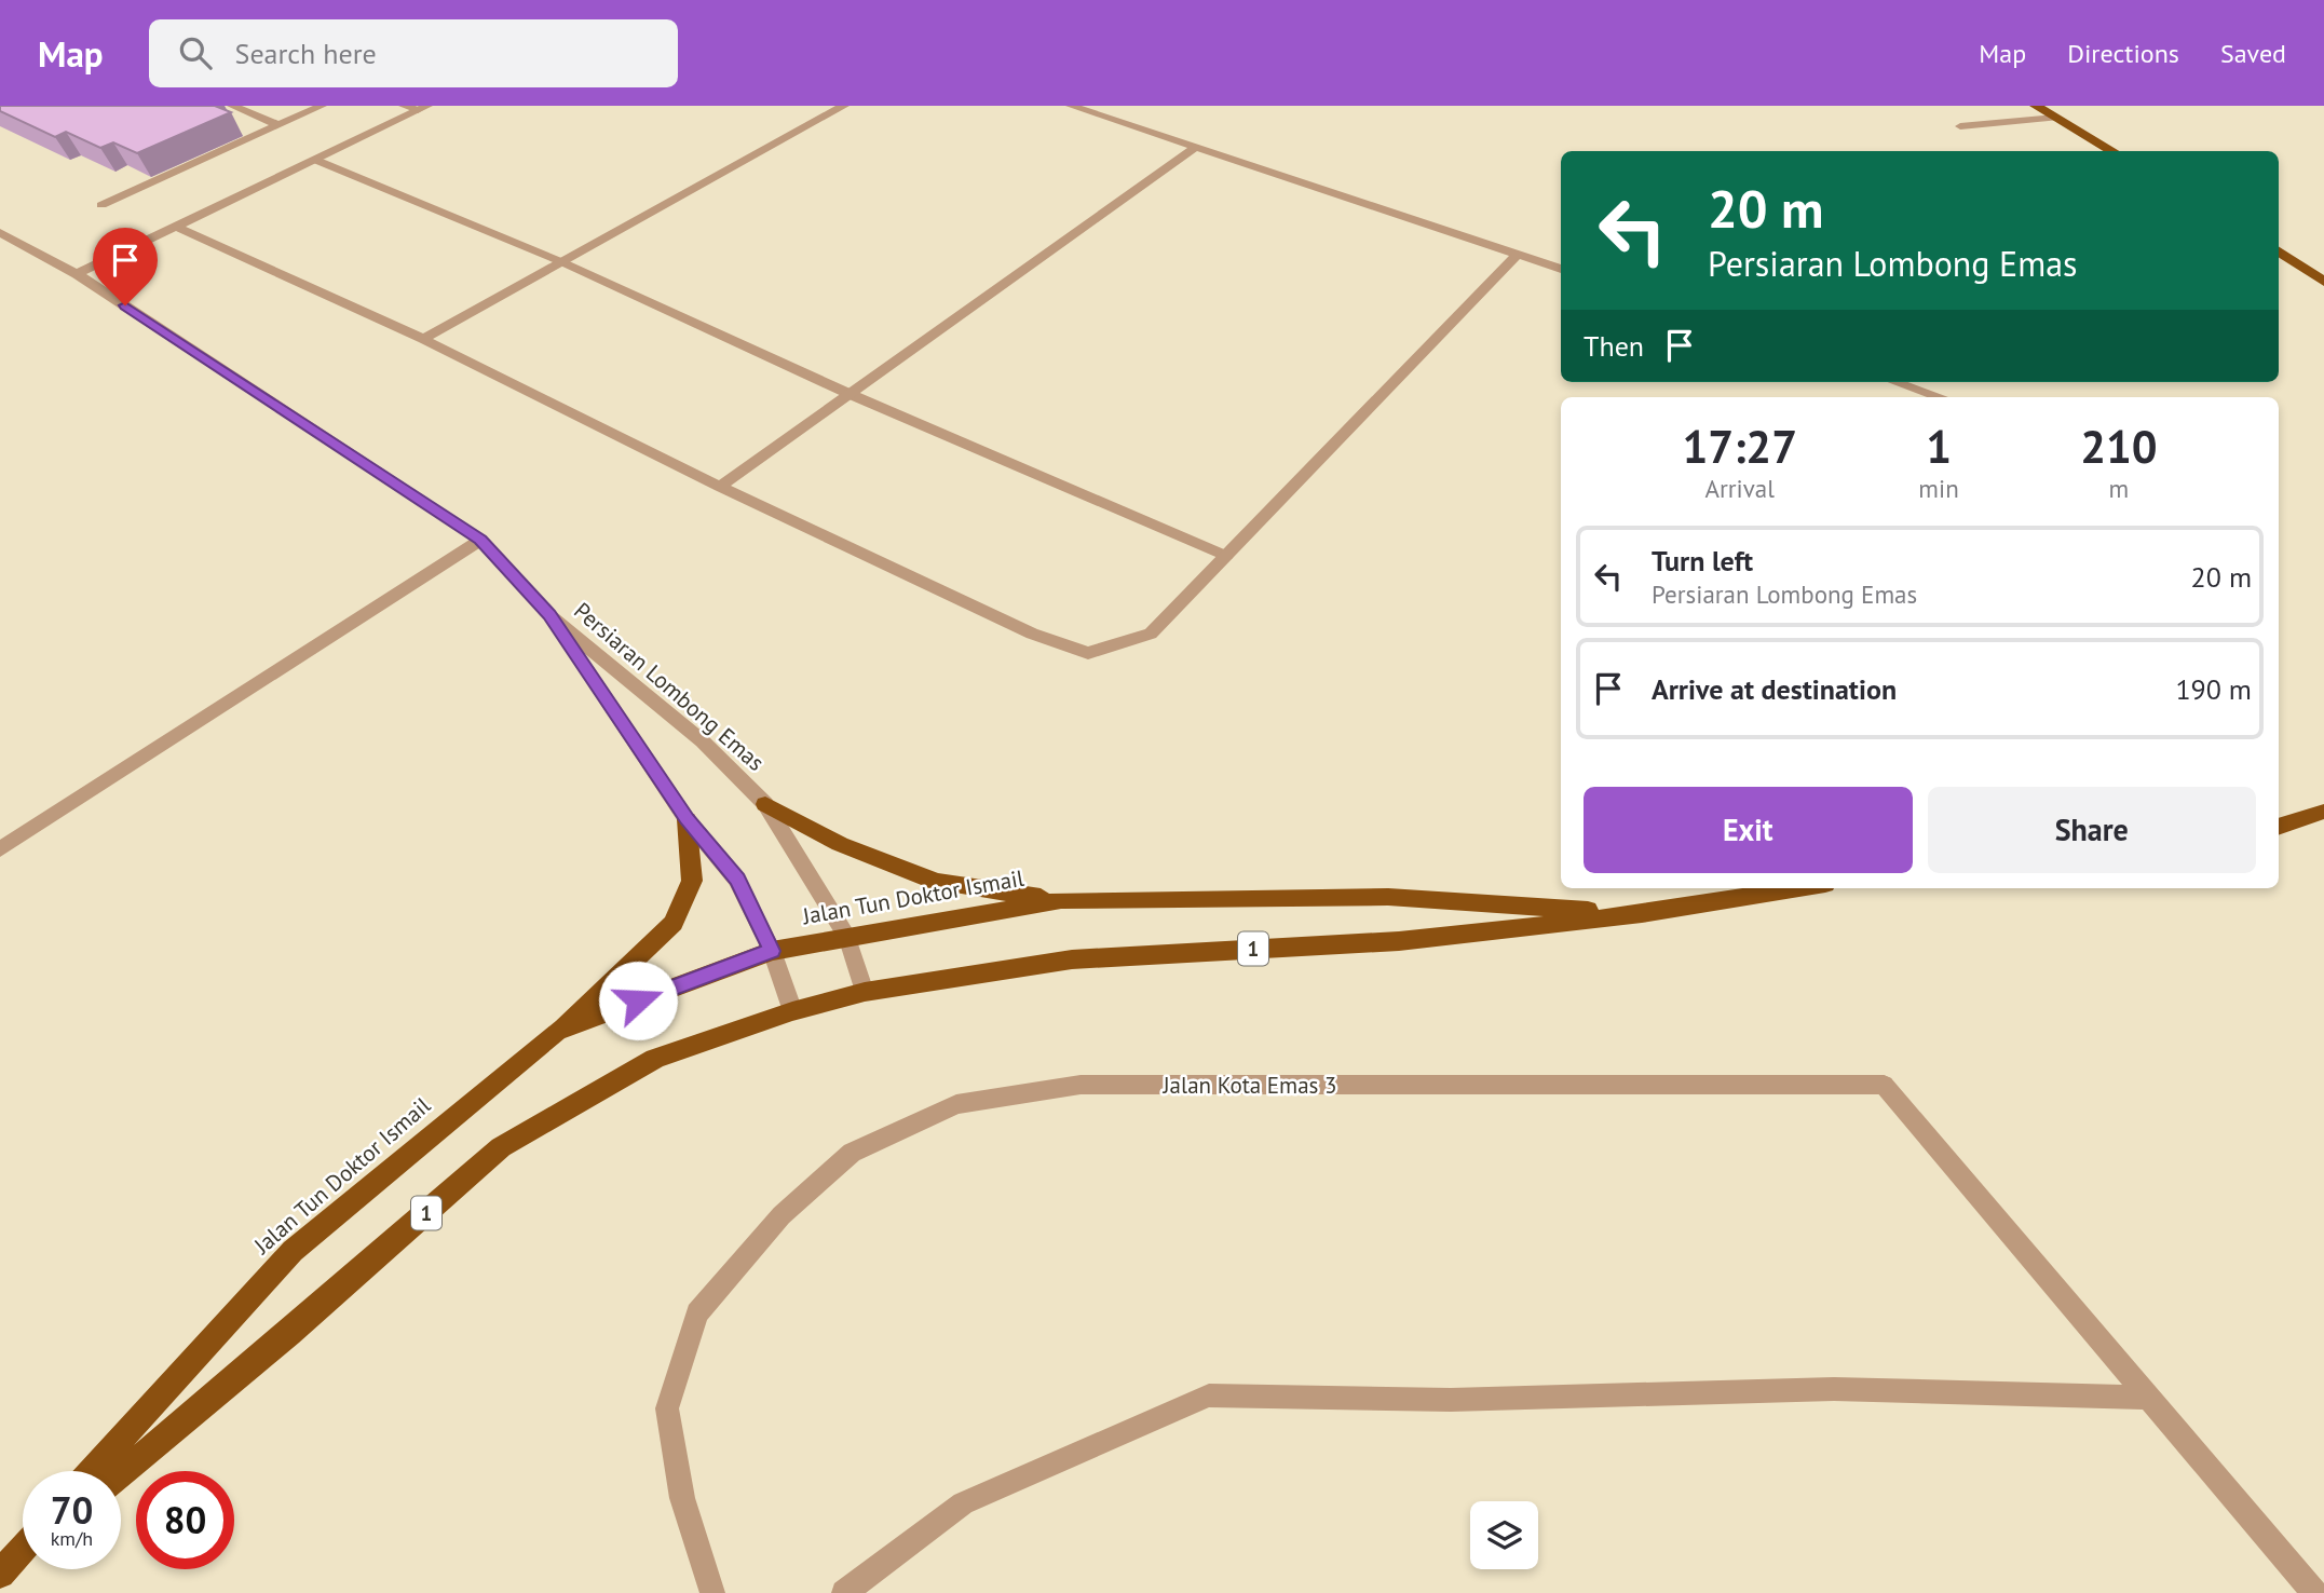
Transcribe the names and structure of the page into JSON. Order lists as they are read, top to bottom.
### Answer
{
  "streets": {
    "highway": ["Jalan Tun Doktor Ismail", "1"],
    "street": ["Persiaran Lombong Emas", "Jalan Kota Emas 3"]
  },
  "crossings": [
    ["Persiaran Lombong Emas", "Jalan Tun Doktor Ismail"]
  ],
  "page": {
    "header": "Map",
    "search": "Search here",
    "nav": ["Map", "Directions", "Saved"],
    "turn": ["20 m", "Persiaran Lombong Emas"],
    "then": "Then",
    "eta": [
      "17:27",
      "Arrival",
      "1",
      "min",
      "210",
      "m"
    ],
    "list": [
      {
        "name": "Turn left",
        "note": "Persiaran Lombong Emas",
        "value": "20 m"
      },
      {
        "name": "Arrive at destination",
        "value": "190 m"
      }
    ],
    "buttons": ["Exit", "Share"],
    "speed": "70 km/h",
    "limit": "80"
  }
}
